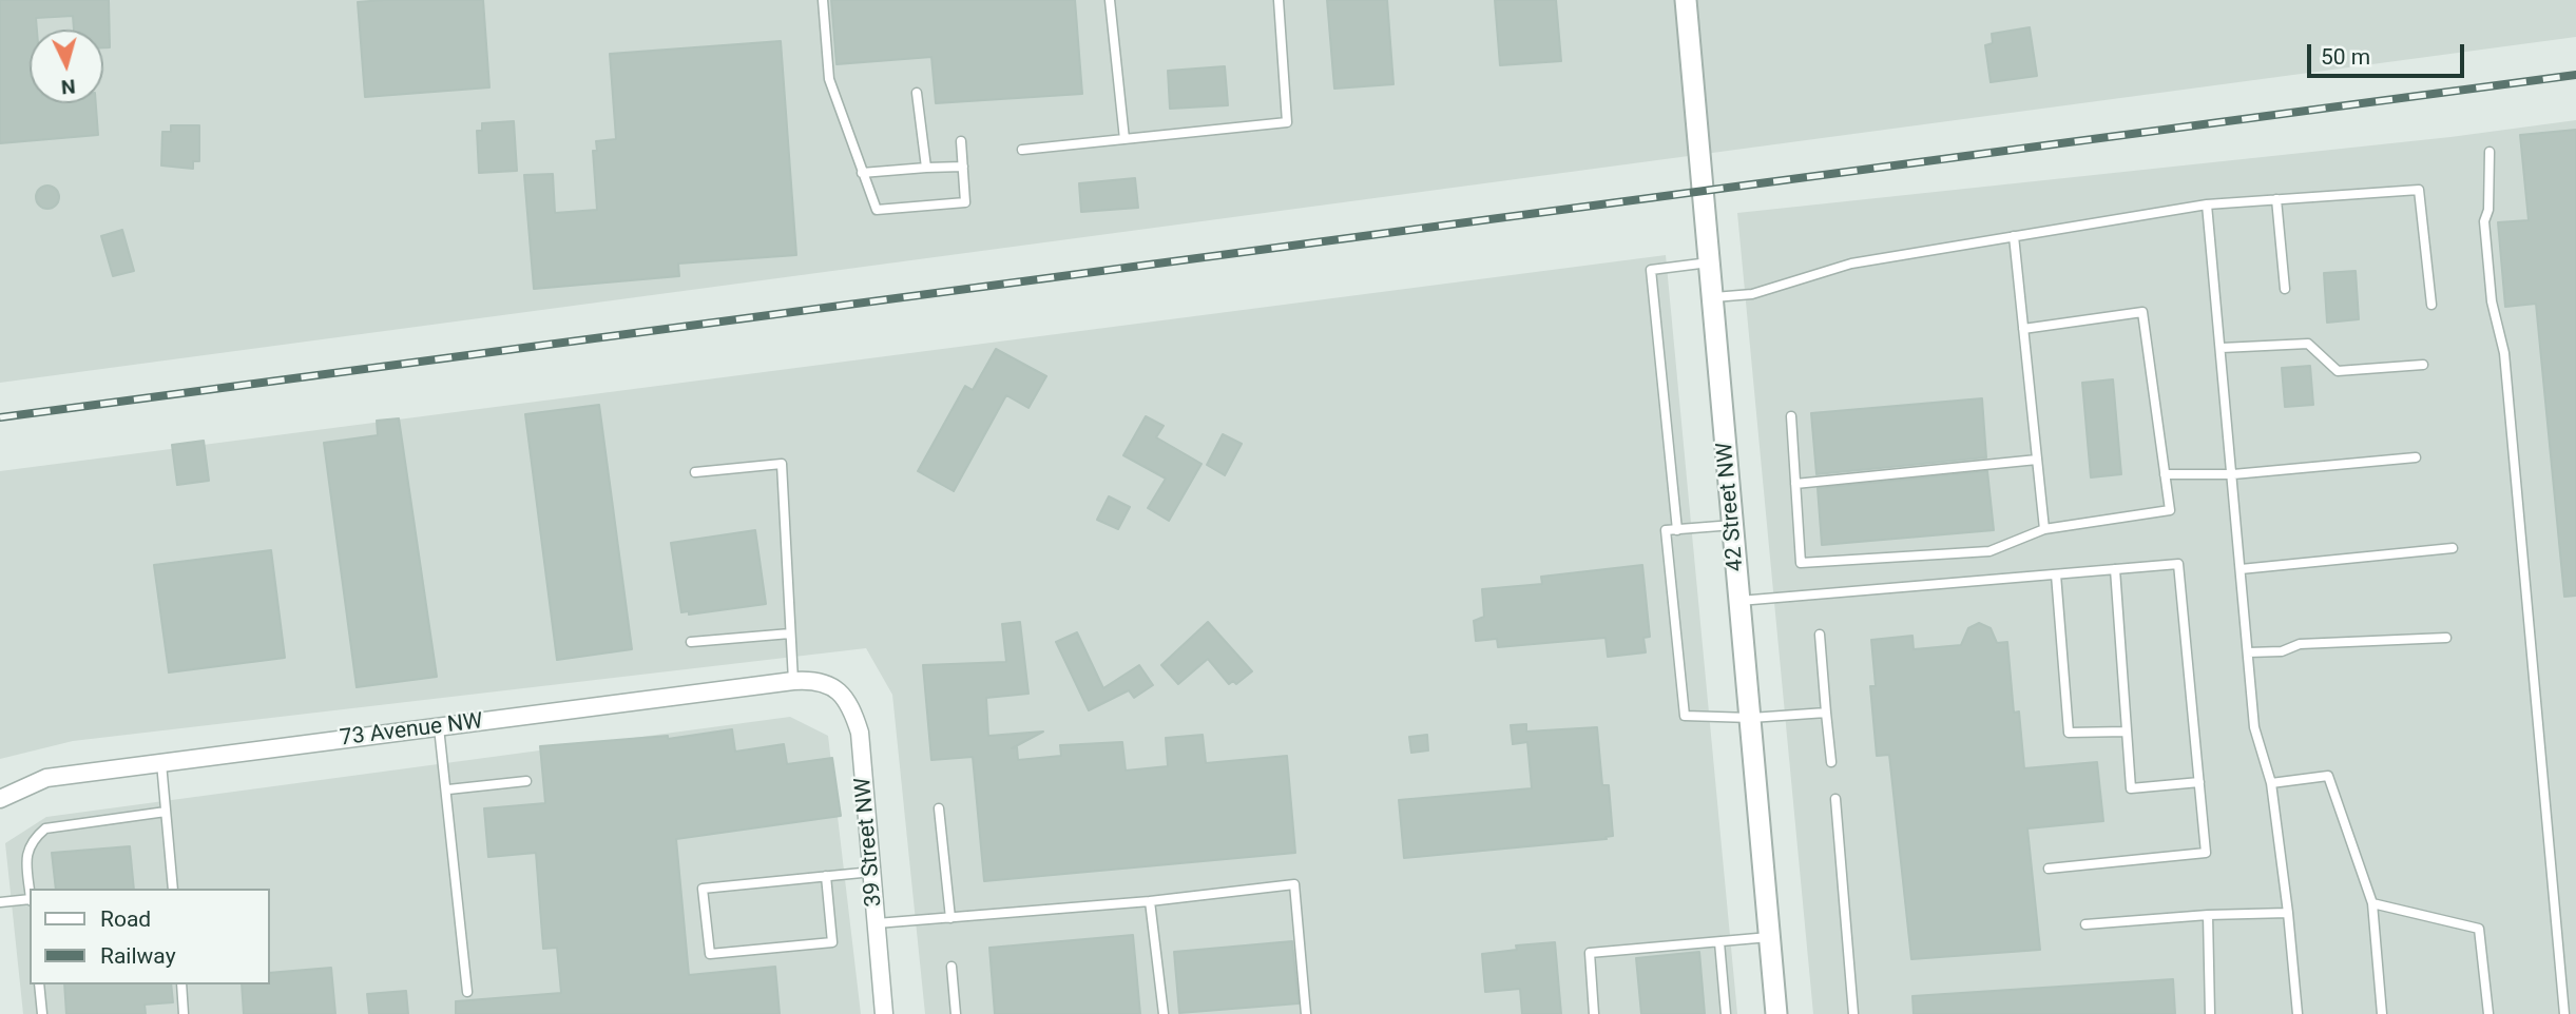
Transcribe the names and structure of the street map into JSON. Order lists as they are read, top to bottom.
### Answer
{
  "streets": {
    "street": ["42 Street NW", "73 Avenue NW", "39 Street NW"]
  },
  "crossings": [
    ["73 Avenue NW", "39 Street NW"]
  ],
  "legend": ["Road", "Railway"],
  "scale_bar": "50 m",
  "north": "bottom"
}
